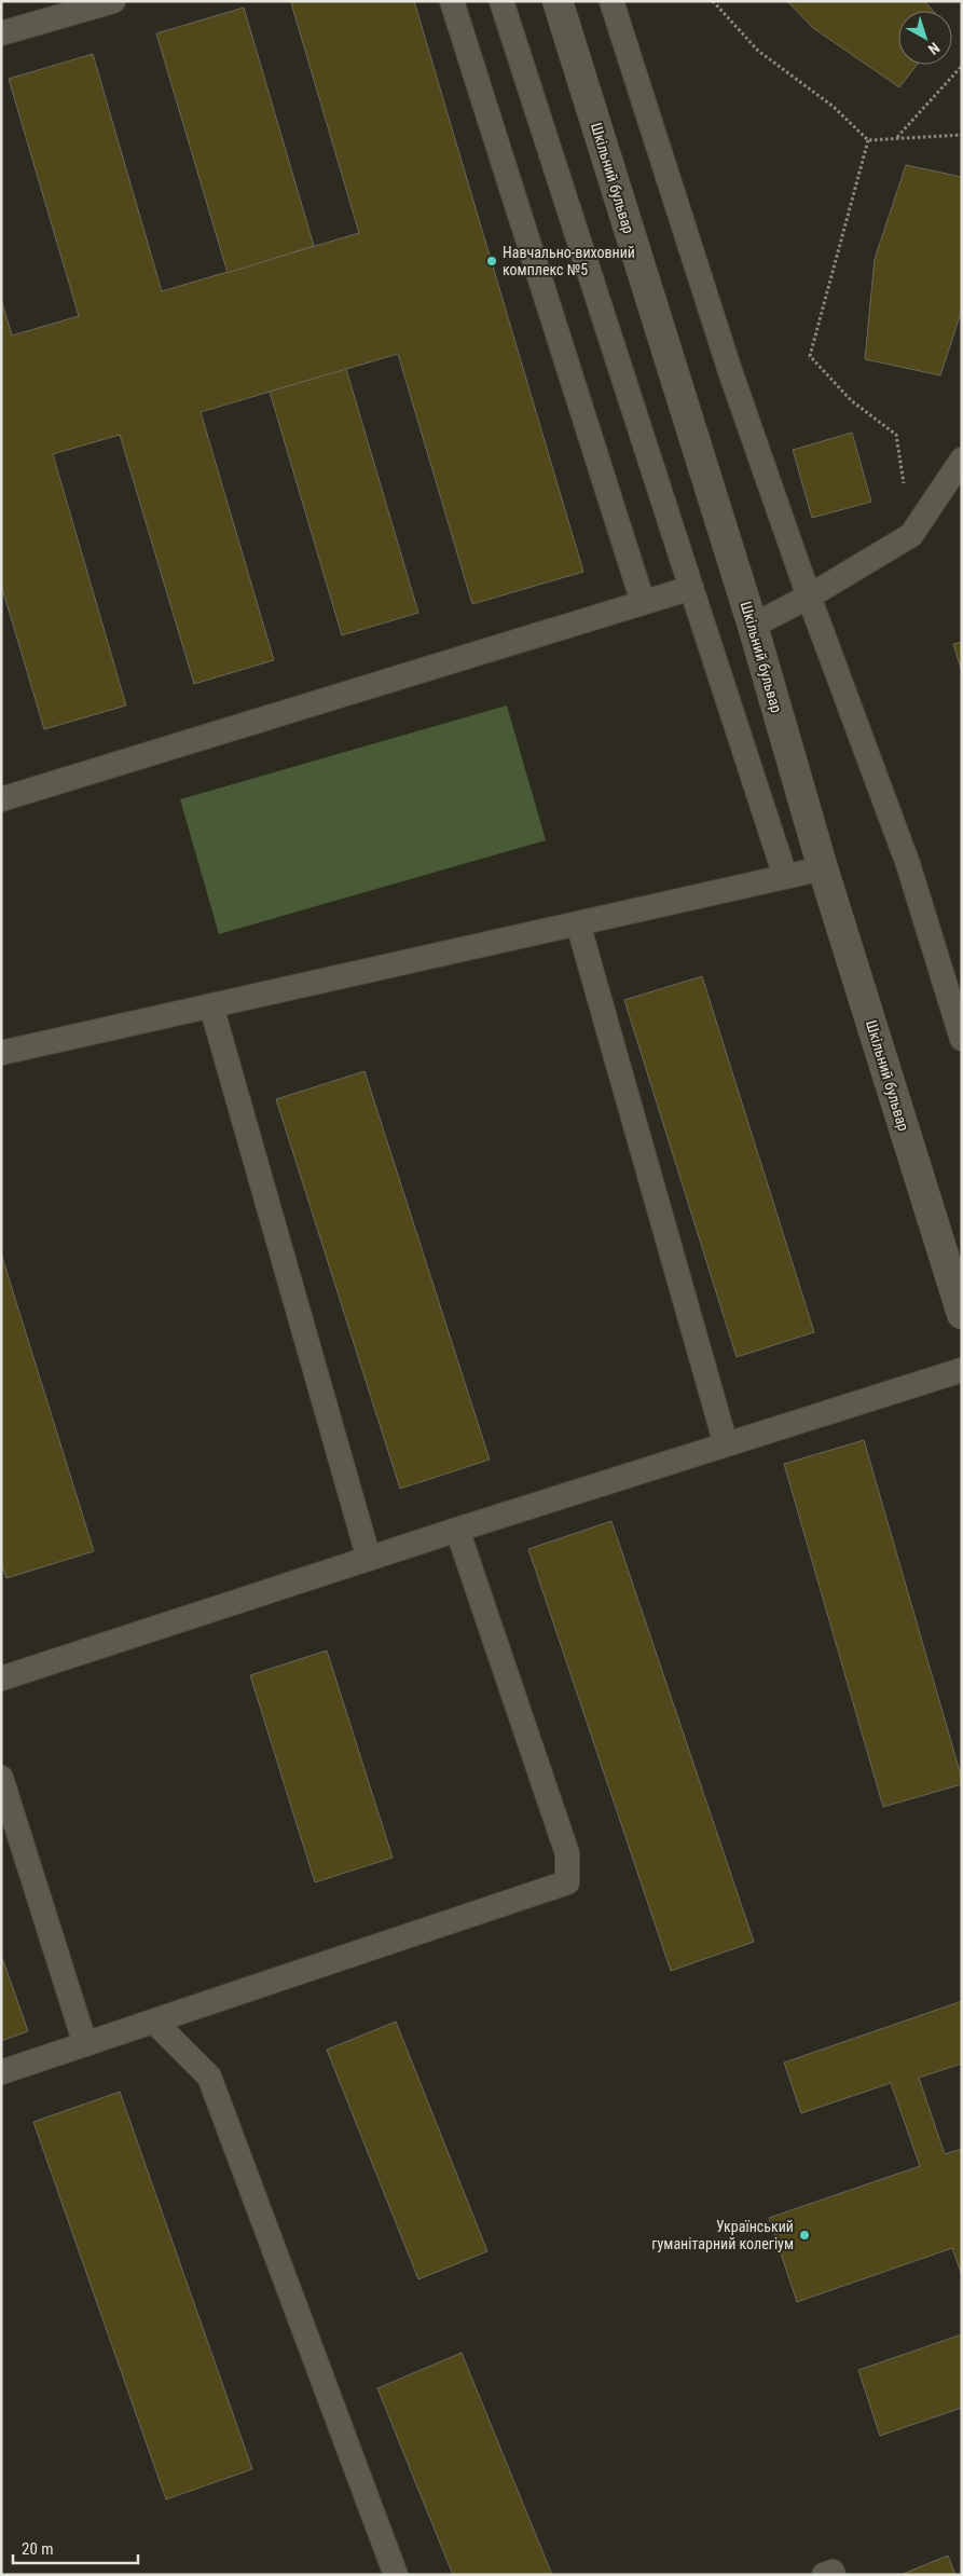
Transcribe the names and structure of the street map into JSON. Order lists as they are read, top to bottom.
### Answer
{
  "streets": {
    "street": ["Шкільний бульвар"]
  },
  "places": ["Навчально-виховний комплекс №5", "Український гуманітарний колегіум"],
  "scale_bar": "20 m",
  "north": "bottom right"
}
